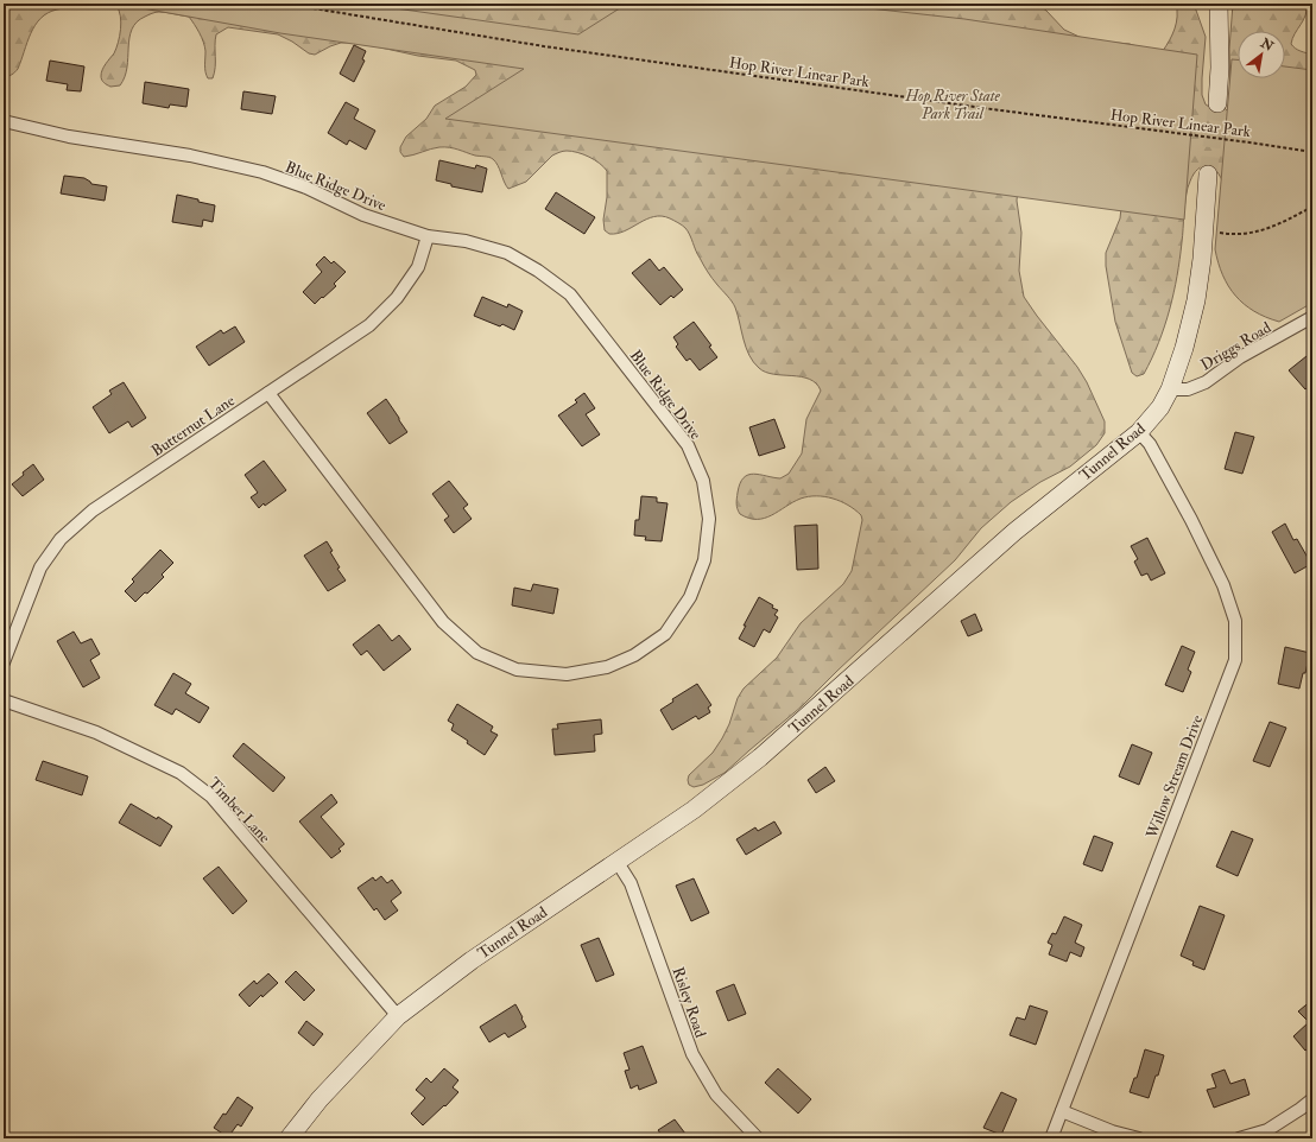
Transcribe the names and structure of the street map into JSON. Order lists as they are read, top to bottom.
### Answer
{
  "streets": {
    "main road": ["Tunnel Road"],
    "street": [
      "Blue Ridge Drive",
      "Driggs Road",
      "Butternut Lane",
      "Willow Stream Drive",
      "Timber Lane",
      "Risley Road"
    ],
    "path": ["Hop River Linear Park"]
  },
  "crossings": [
    ["Blue Ridge Drive", "Butternut Lane"],
    ["Driggs Road", "Tunnel Road"],
    ["Tunnel Road", "Willow Stream Drive"],
    ["Tunnel Road", "Timber Lane"],
    ["Tunnel Road", "Risley Road"]
  ],
  "parks": ["Hop River State Park Trail"],
  "north": "top right"
}
